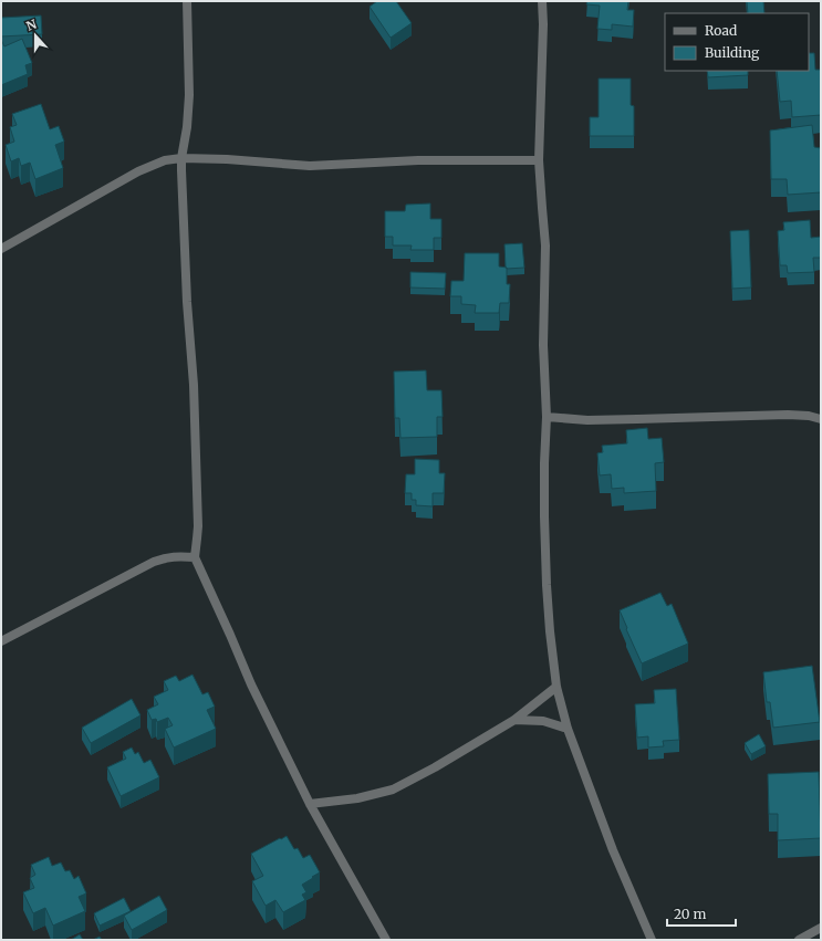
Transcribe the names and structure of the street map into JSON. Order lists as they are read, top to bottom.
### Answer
{
  "legend": ["Road", "Building"],
  "scale_bar": "20 m",
  "north": "top"
}
